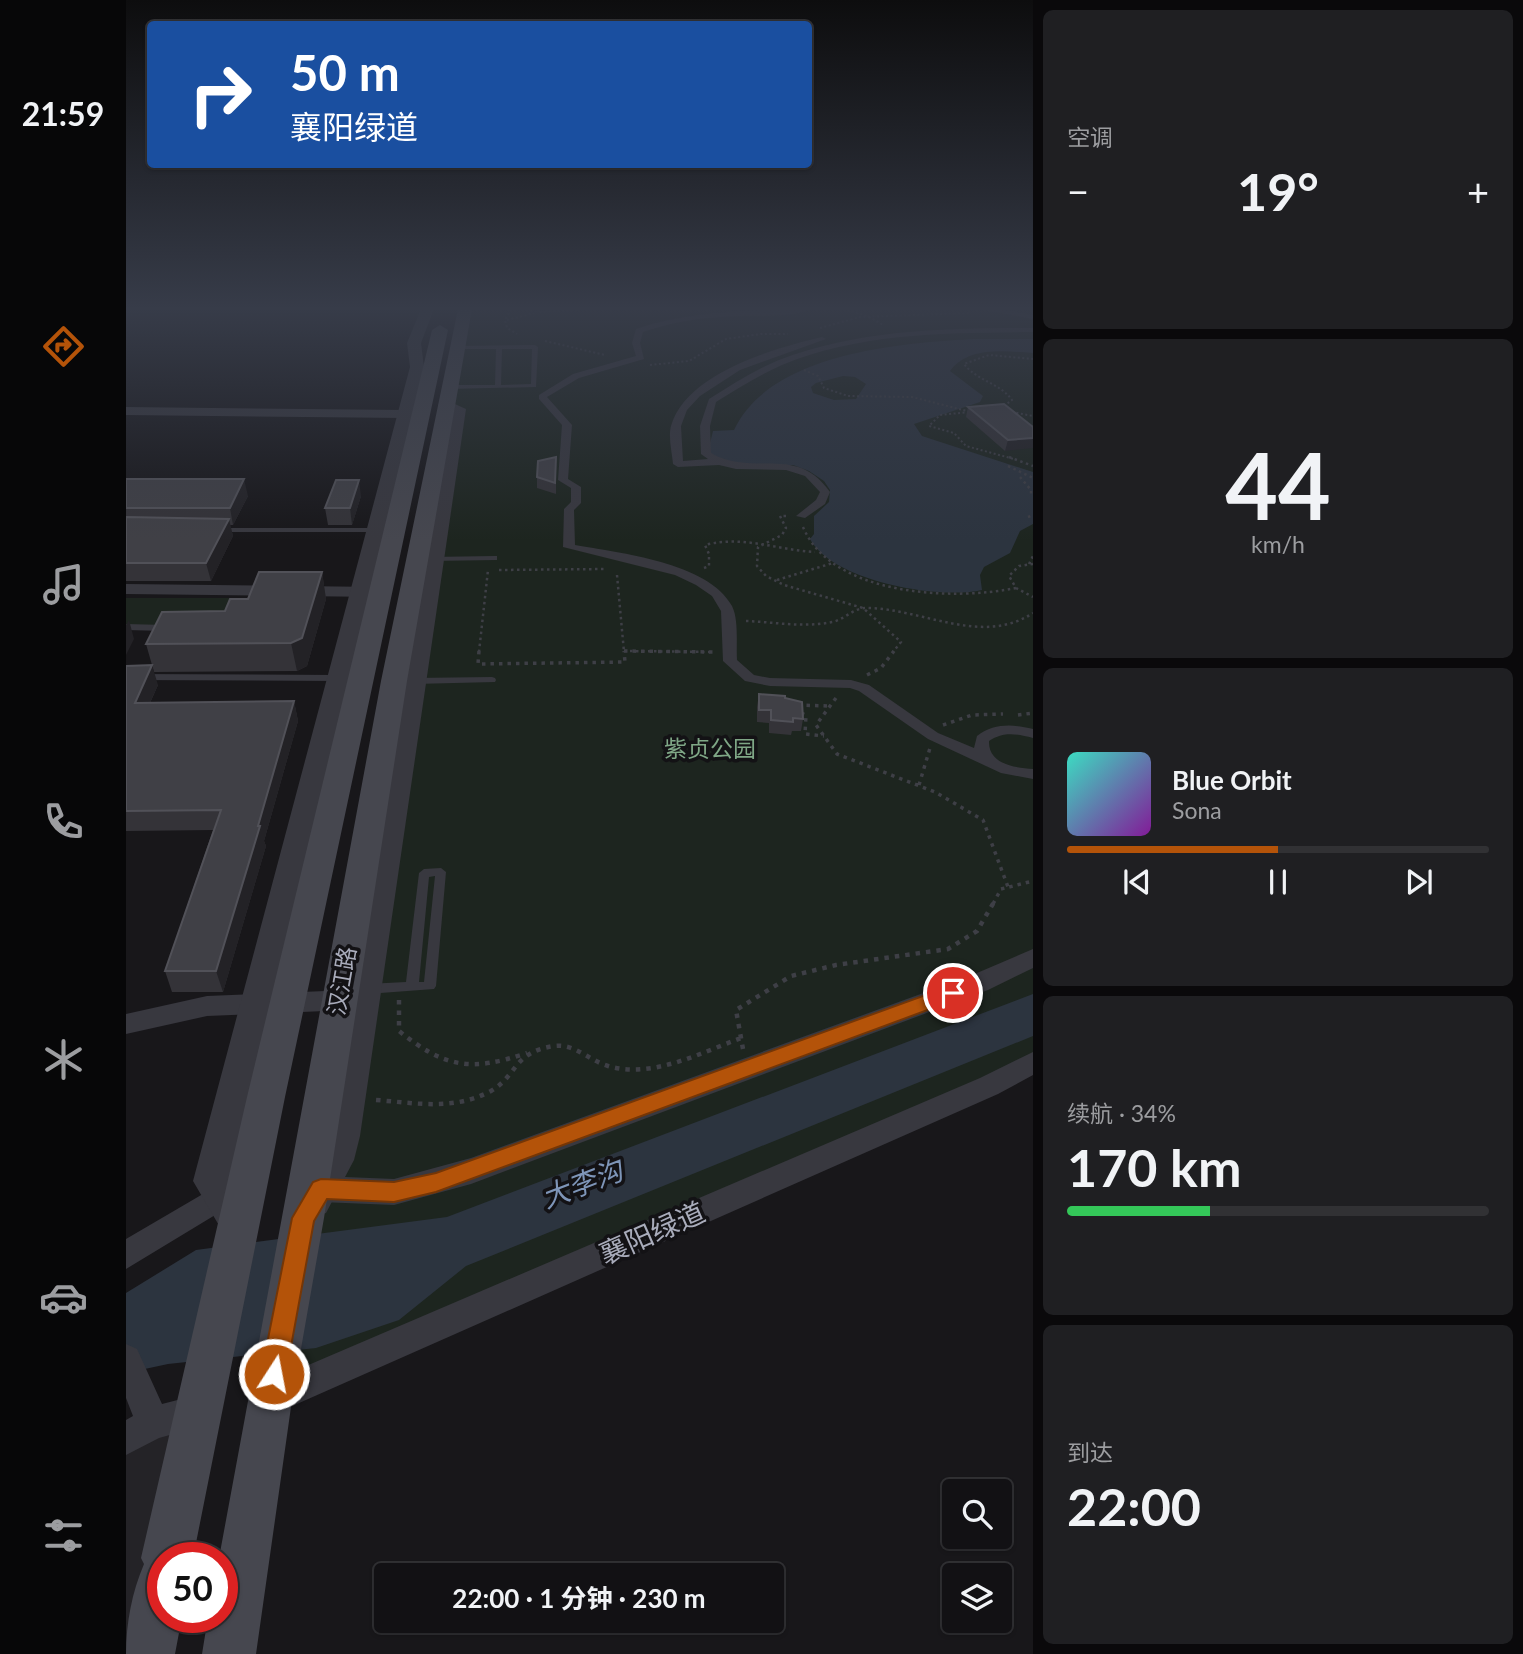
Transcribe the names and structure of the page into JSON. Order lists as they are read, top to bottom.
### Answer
{
  "streets": {
    "main road": ["汉江路"],
    "street": ["襄阳绿道"]
  },
  "crossings": [
    ["汉江路", "襄阳绿道"]
  ],
  "water": ["大李沟"],
  "parks": ["紫贞公园"],
  "page": {
    "tabs": "21:59",
    "tile": [
      "空调",
      ["44", "km/h"],
      ["续航 · 34%", "170 km"],
      ["到达", "22:00"]
    ],
    "turn": ["50 m", "襄阳绿道"],
    "heat": ["−", "19°", "+"],
    "song": ["Blue Orbit", "Sona"],
    "limit": "50",
    "trip": "22:00 · 1 分钟 · 230 m"
  }
}
